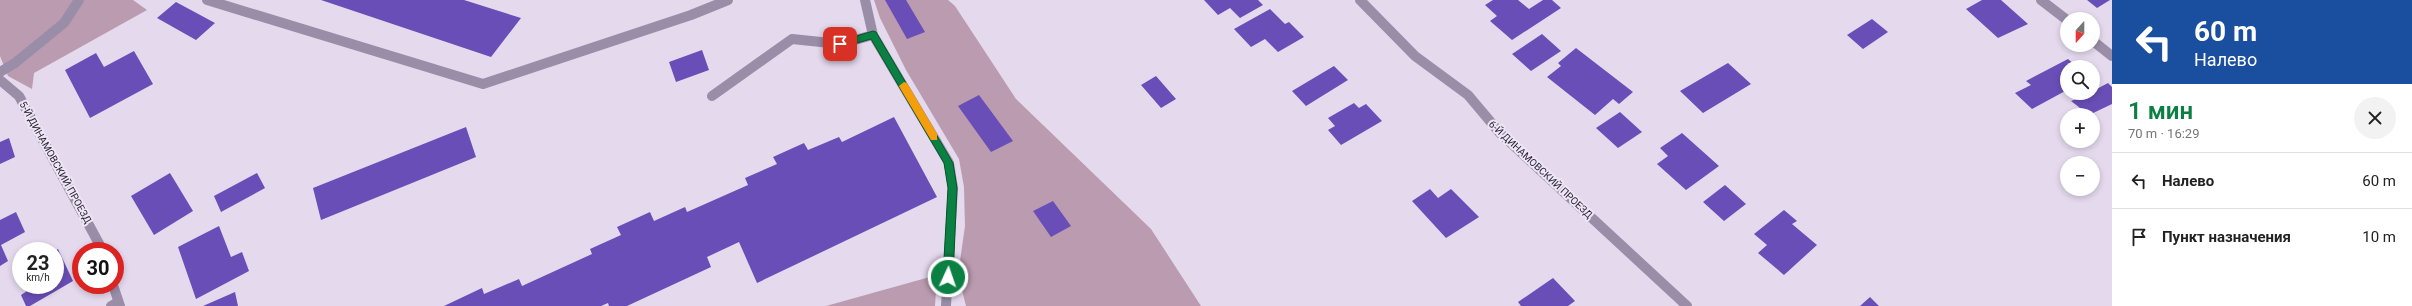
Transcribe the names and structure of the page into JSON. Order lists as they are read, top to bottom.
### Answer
{
  "streets": {
    "street": ["5-Й ДИНАМОВСКИЙ ПРОЕЗД", "6-Й ДИНАМОВСКИЙ ПРОЕЗД"]
  },
  "north": "bottom",
  "page": {
    "turn": ["60 m", "Налево"],
    "map_buttons": ["+", "−"],
    "heading": ["1 мин", "70 m · 16:29"],
    "list": [
      {
        "name": "Налево",
        "value": "60 m"
      },
      {
        "name": "Пункт назначения",
        "value": "10 m"
      }
    ],
    "speed": "23 km/h",
    "limit": "30"
  }
}
